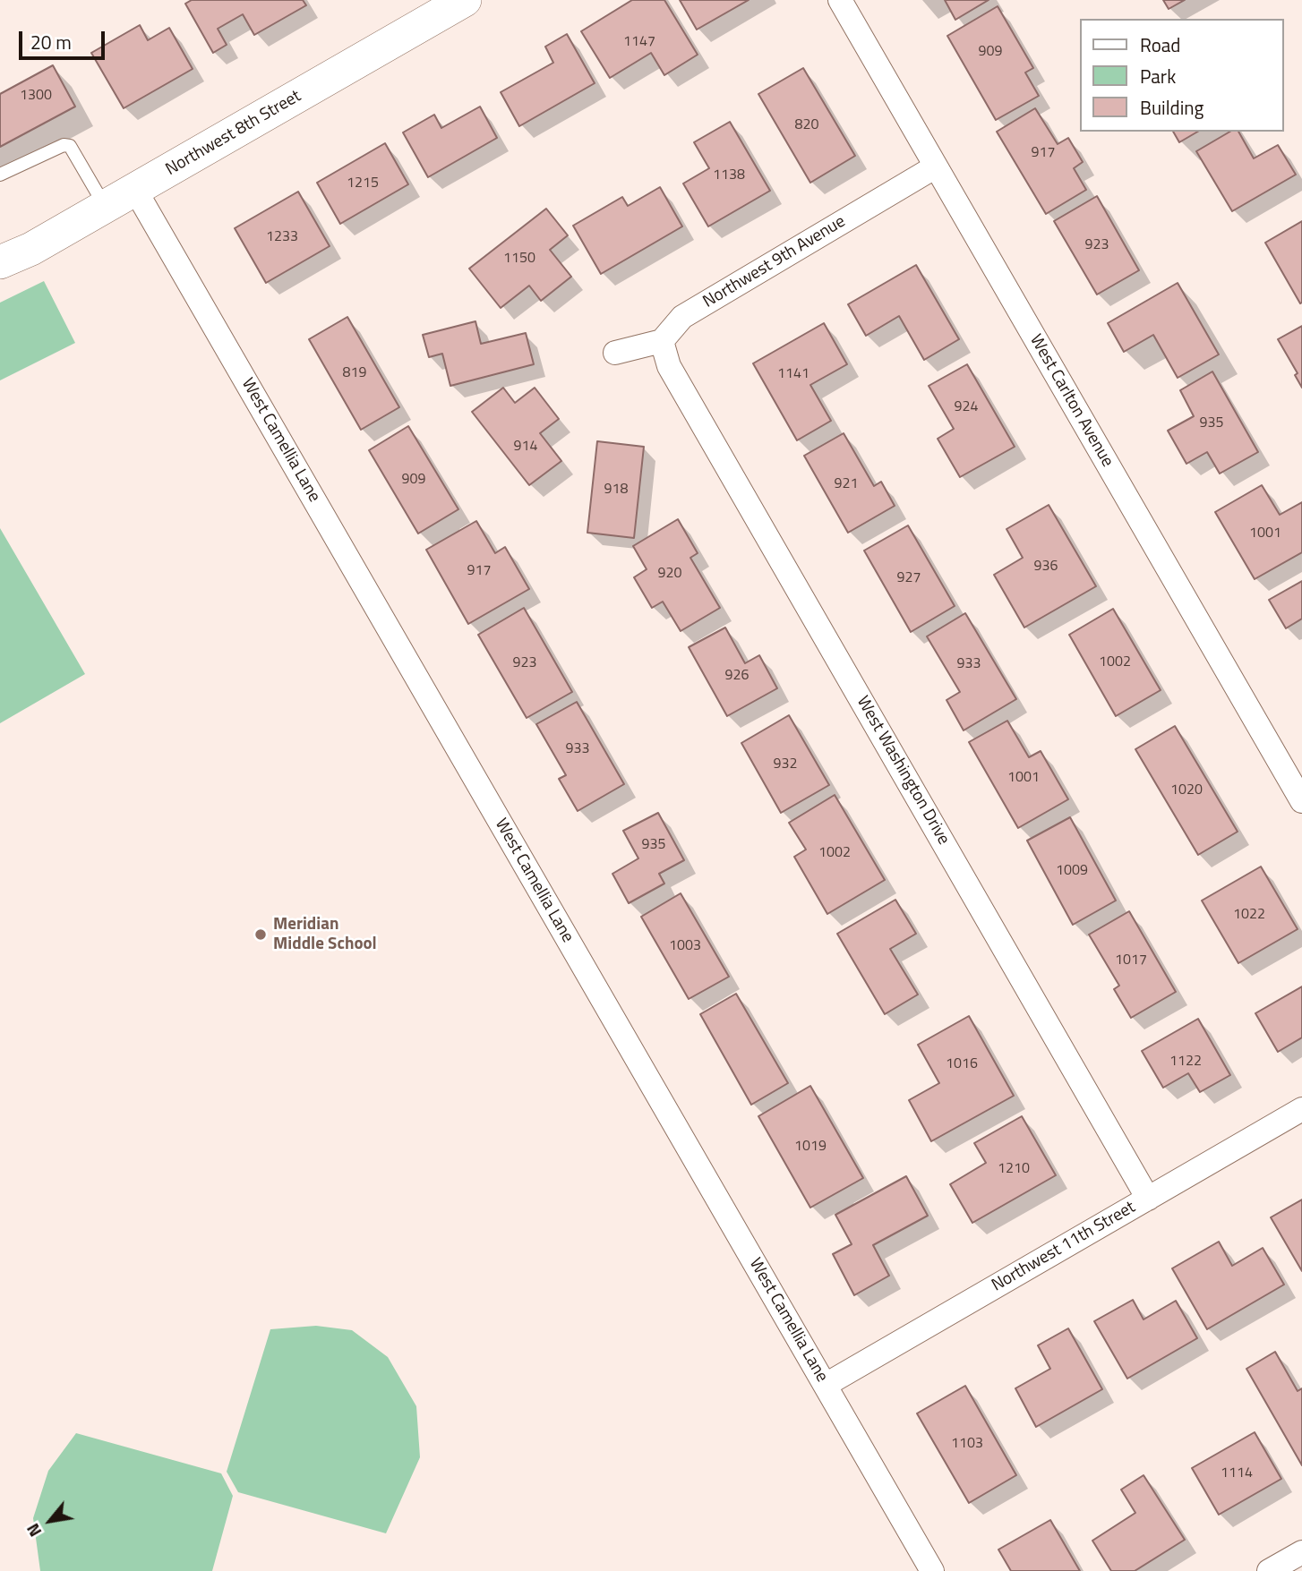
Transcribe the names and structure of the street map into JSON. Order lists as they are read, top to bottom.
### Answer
{
  "streets": {
    "street": [
      "Northwest 8th Street",
      "Northwest 9th Avenue",
      "West Carlton Avenue",
      "West Camellia Lane",
      "West Washington Drive",
      "Northwest 11th Street"
    ]
  },
  "crossings": [
    ["Northwest 8th Street", "West Camellia Lane"],
    ["Northwest 9th Avenue", "West Carlton Avenue"],
    ["Northwest 9th Avenue", "West Washington Drive"],
    ["West Camellia Lane", "Northwest 11th Street"],
    ["West Washington Drive", "Northwest 11th Street"]
  ],
  "places": ["Meridian Middle School"],
  "house_numbers": [
    "1147",
    "909",
    "1300",
    "820",
    "917",
    "1138",
    "1215",
    "1233",
    "923",
    "1150",
    "819",
    "1141",
    "924",
    "935",
    "914",
    "909",
    "921",
    "918",
    "1001",
    "936",
    "917",
    "920",
    "927",
    "1002",
    "923",
    "933",
    "926",
    "933",
    "932",
    "1001",
    "1020",
    "935",
    "1002",
    "1009",
    "1022",
    "1003",
    "1017",
    "1122",
    "1016",
    "1019",
    "1210",
    "1103",
    "1114"
  ],
  "legend": ["Road", "Park", "Building"],
  "scale_bar": "20 m",
  "north": "bottom left"
}
